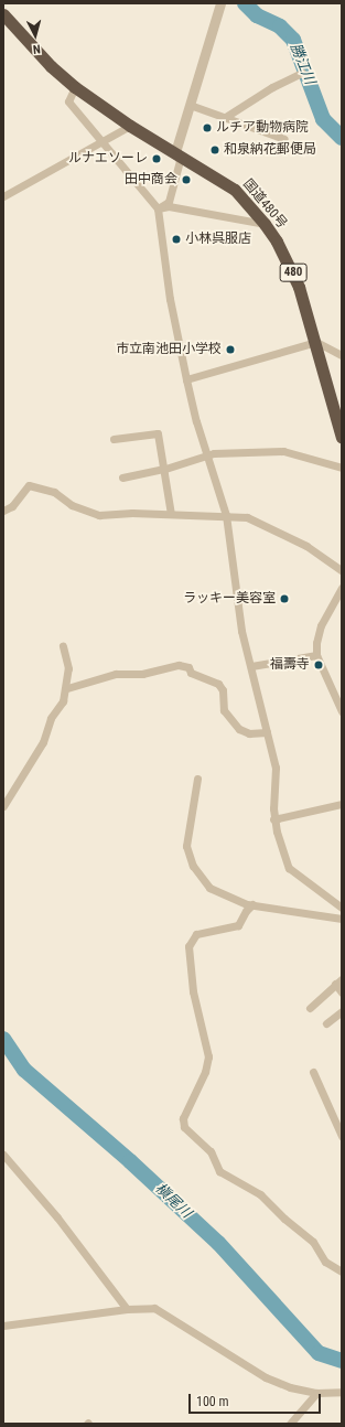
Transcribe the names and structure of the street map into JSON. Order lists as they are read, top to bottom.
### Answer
{
  "streets": {
    "highway": ["国道480号", "480"]
  },
  "water": ["勝江川", "槇尾川"],
  "places": [
    "ルチア動物病院",
    "和泉納花郵便局",
    "ルナエソーレ",
    "田中商会",
    "小林呉服店",
    "市立南池田小学校",
    "ラッキー美容室",
    "福壽寺"
  ],
  "scale_bar": "100 m",
  "north": "bottom"
}
